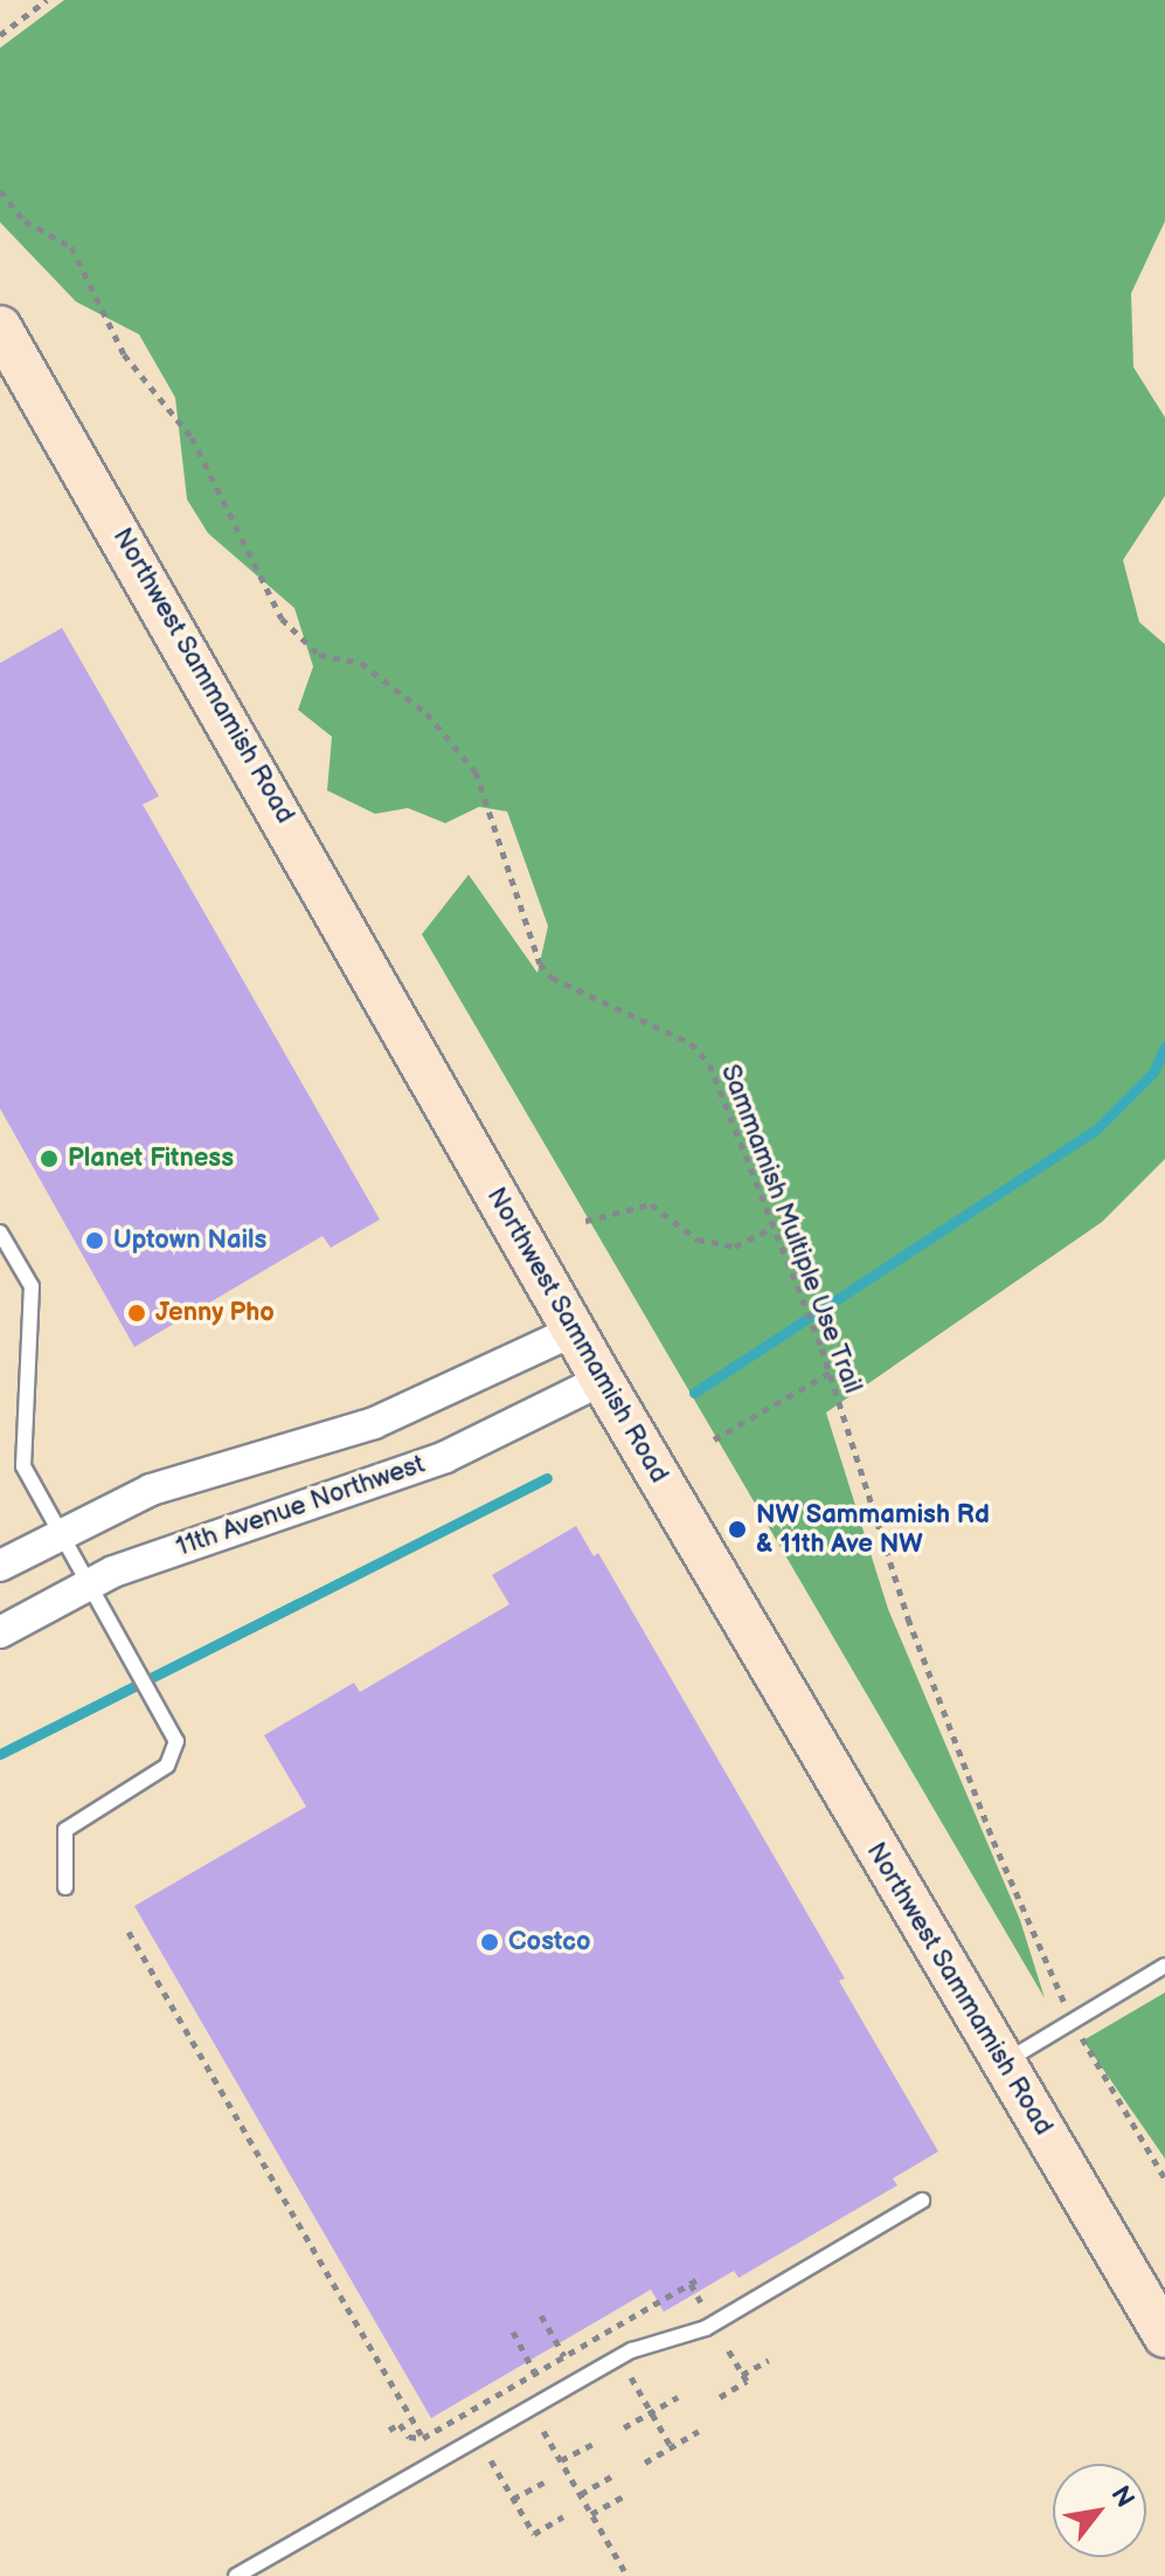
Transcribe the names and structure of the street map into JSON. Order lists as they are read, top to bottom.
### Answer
{
  "streets": {
    "main road": ["Northwest Sammamish Road"],
    "street": ["11th Avenue Northwest"],
    "path": ["Sammamish Multiple Use Trail"]
  },
  "crossings": [
    ["Northwest Sammamish Road", "11th Avenue Northwest"]
  ],
  "places": [
    "Planet Fitness",
    "Uptown Nails",
    "Jenny Pho",
    "NW Sammamish Rd & 11th Ave NW",
    "Costco"
  ],
  "north": "top right"
}
